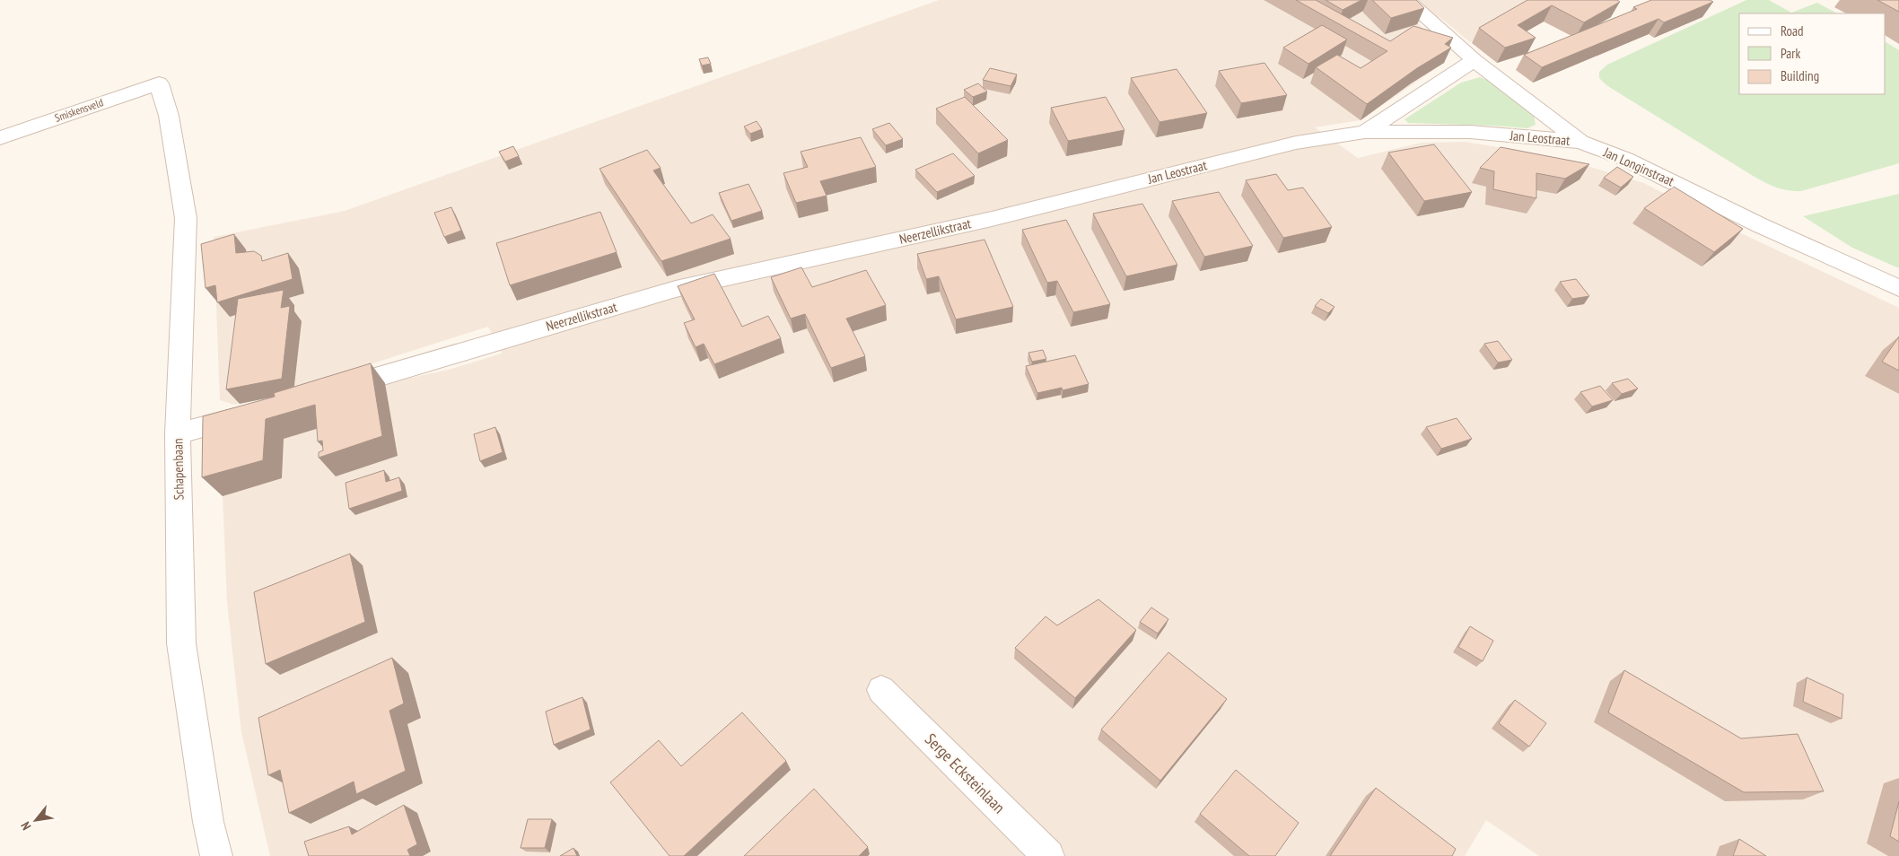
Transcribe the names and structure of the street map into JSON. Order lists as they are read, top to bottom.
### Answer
{
  "streets": {
    "street": [
      "Smiskensveld",
      "Jan Leostraat",
      "Jan Longinstraat",
      "Neerzellikstraat",
      "Schapenbaan",
      "Serge Ecksteinlaan"
    ]
  },
  "crossings": [
    ["Smiskensveld", "Schapenbaan"],
    ["Jan Leostraat", "Jan Longinstraat"],
    ["Jan Leostraat", "Neerzellikstraat"]
  ],
  "legend": ["Road", "Park", "Building"],
  "north": "bottom left"
}
